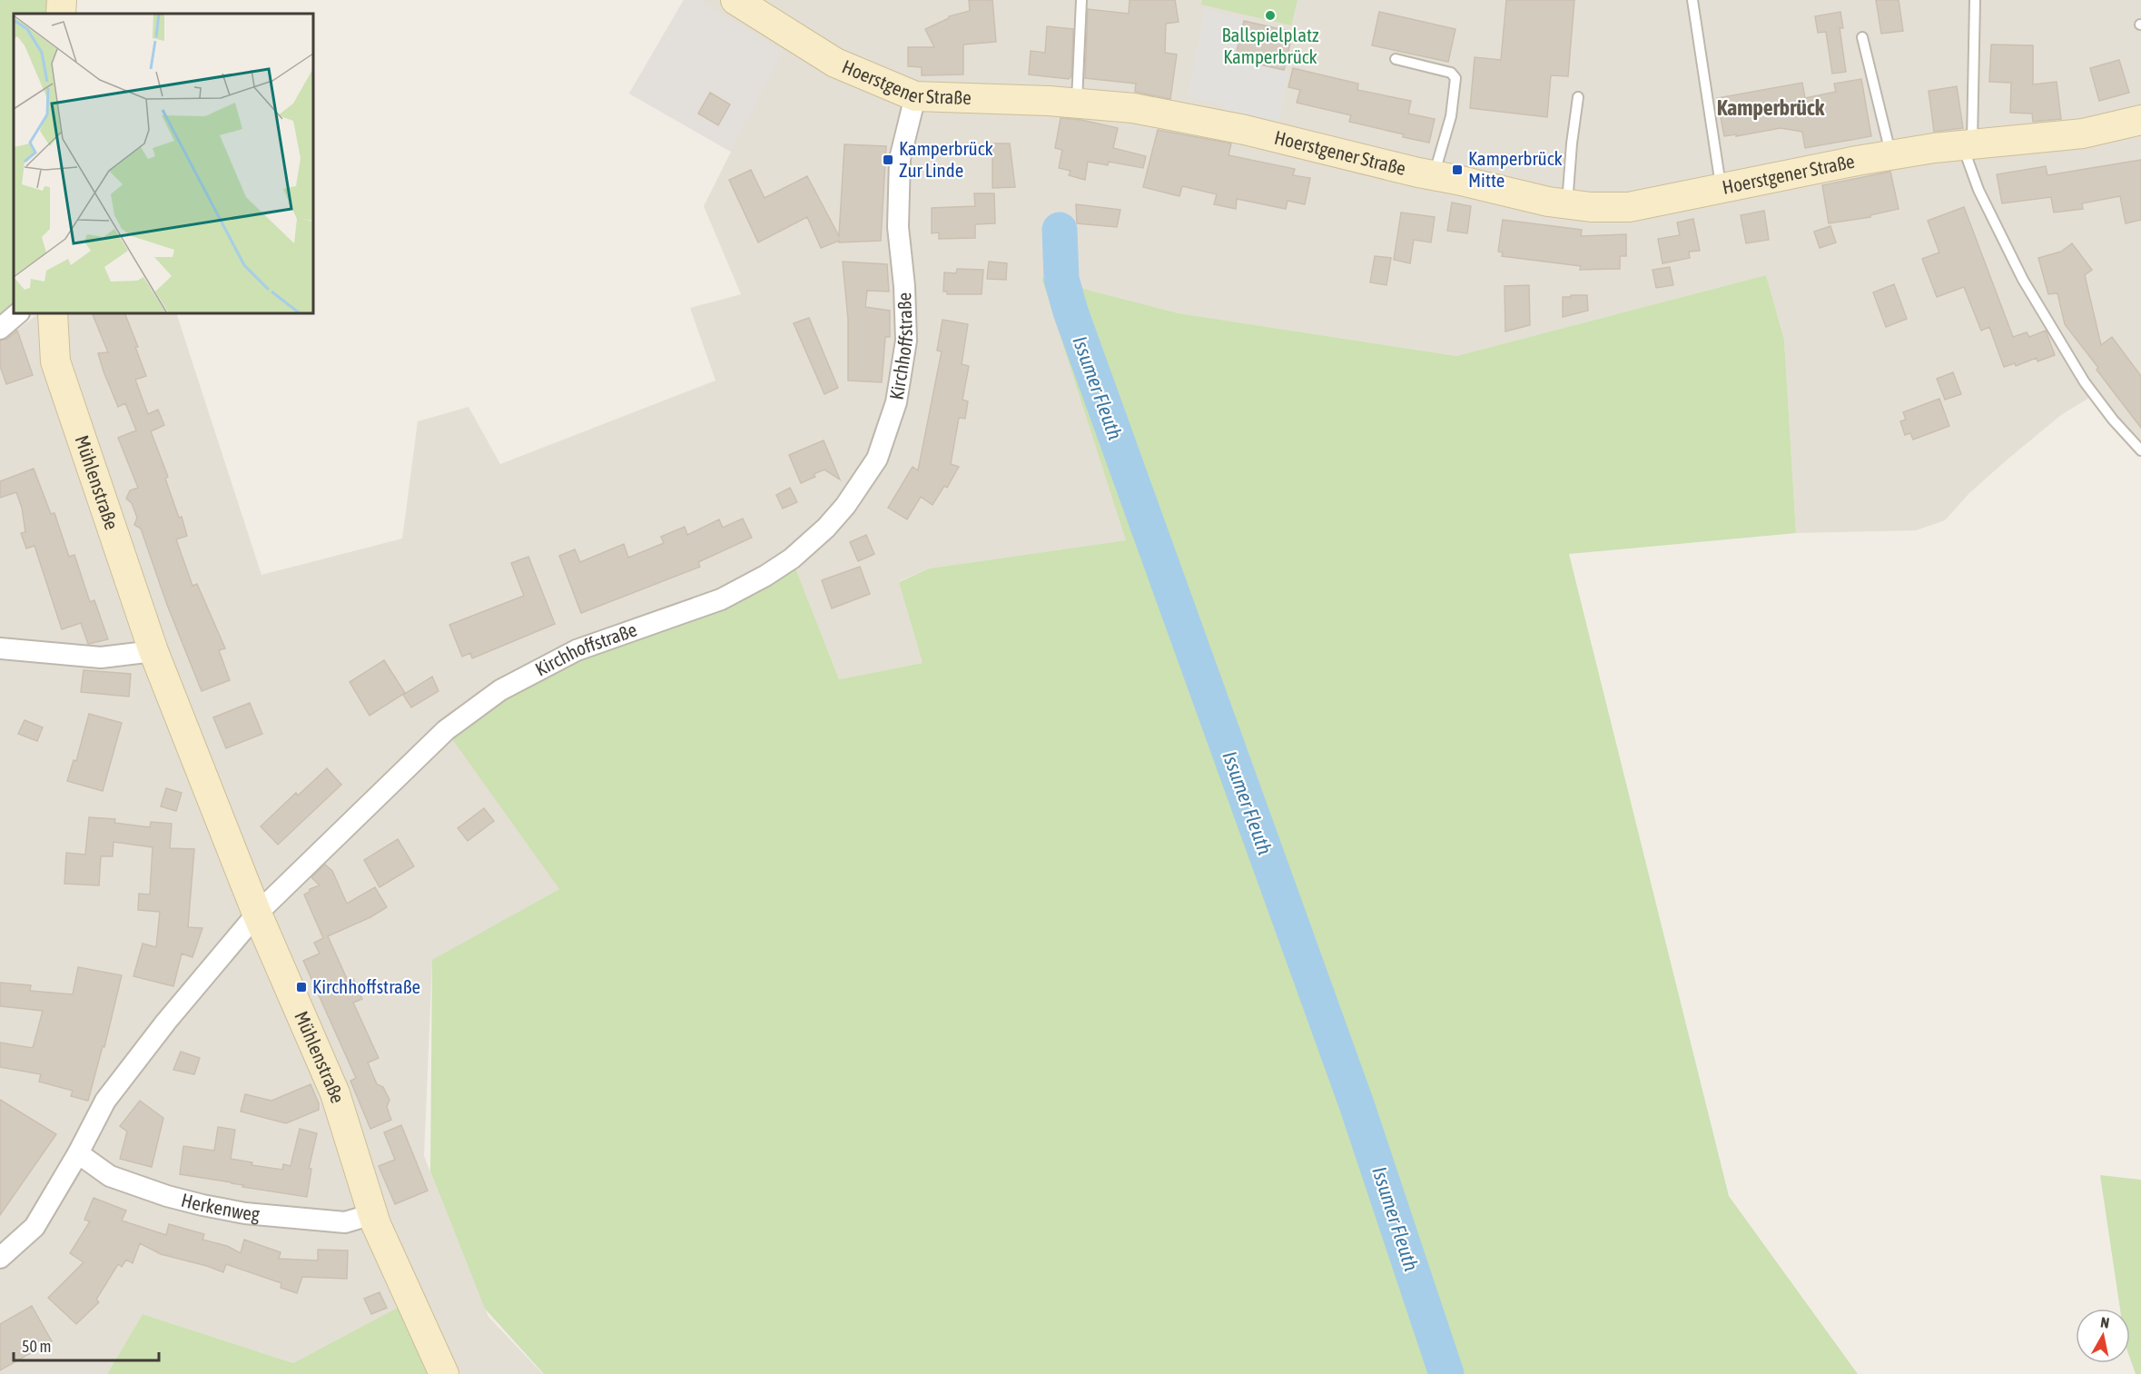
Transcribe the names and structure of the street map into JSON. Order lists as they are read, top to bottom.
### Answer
{
  "streets": {
    "main road": ["Hoerstgener Straße", "Mühlenstraße"],
    "street": ["Kirchhoffstraße", "Herkenweg"]
  },
  "crossings": [
    ["Hoerstgener Straße", "Kirchhoffstraße"],
    ["Kirchhoffstraße", "Mühlenstraße"],
    ["Kirchhoffstraße", "Herkenweg"],
    ["Mühlenstraße", "Herkenweg"]
  ],
  "districts": ["Kamperbrück"],
  "water": ["Issumer Fleuth"],
  "places": {
    "other": ["Ballspielplatz Kamperbrück"],
    "transit": ["Kamperbrück Zur Linde", "Kamperbrück Mitte", "Kirchhoffstraße"]
  },
  "scale_bar": "50 m",
  "north": "top"
}
